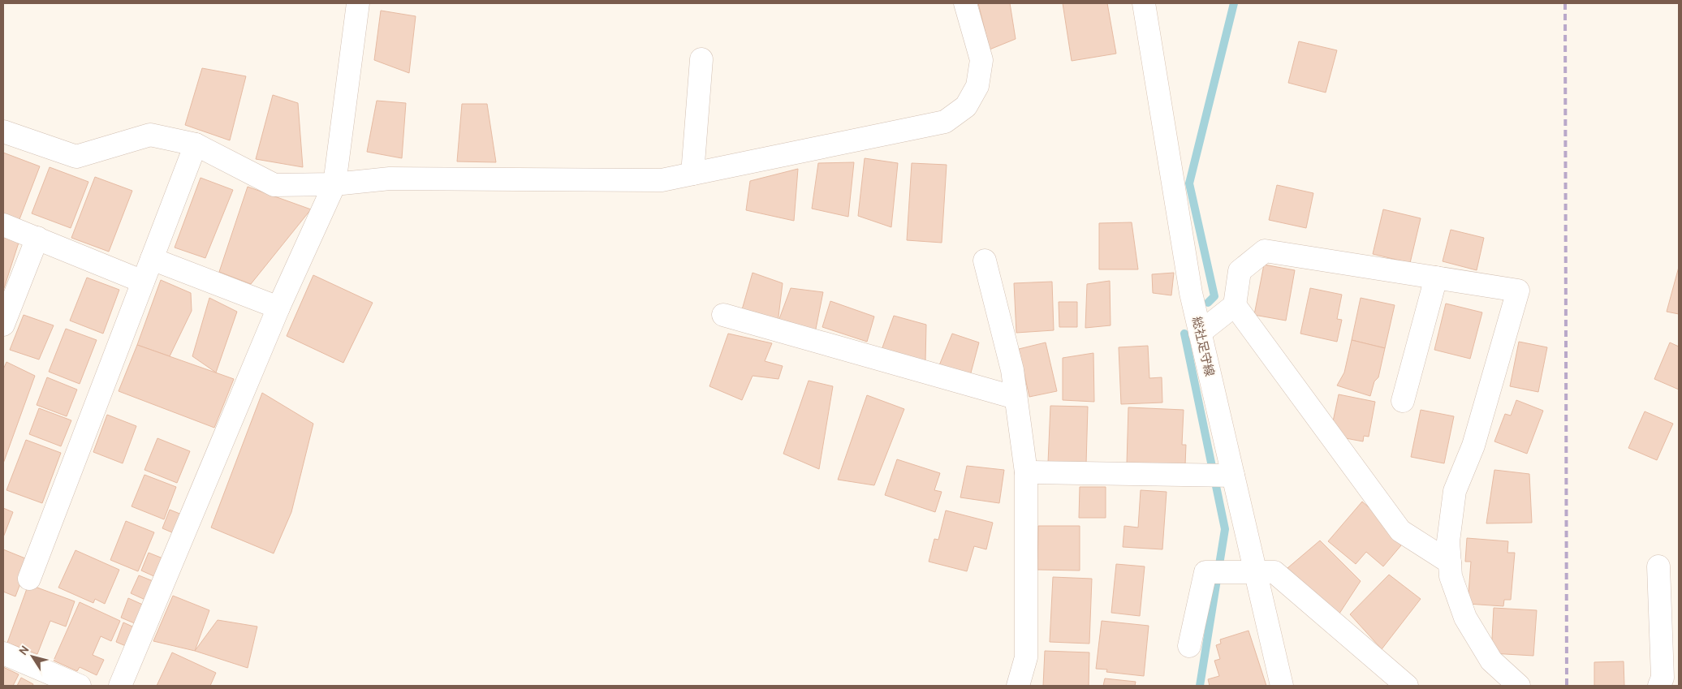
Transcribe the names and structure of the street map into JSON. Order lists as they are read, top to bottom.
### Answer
{
  "streets": {
    "street": ["総社足守線"]
  },
  "north": "top left"
}
